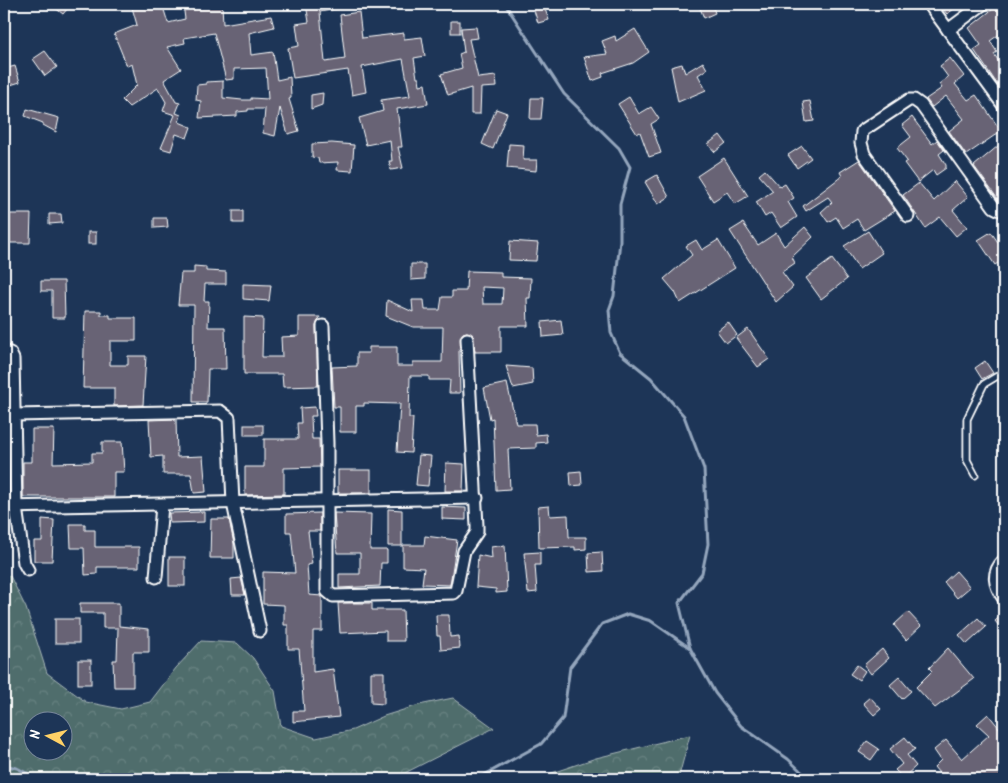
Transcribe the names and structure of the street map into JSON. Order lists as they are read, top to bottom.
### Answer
{
  "north": "left"
}
